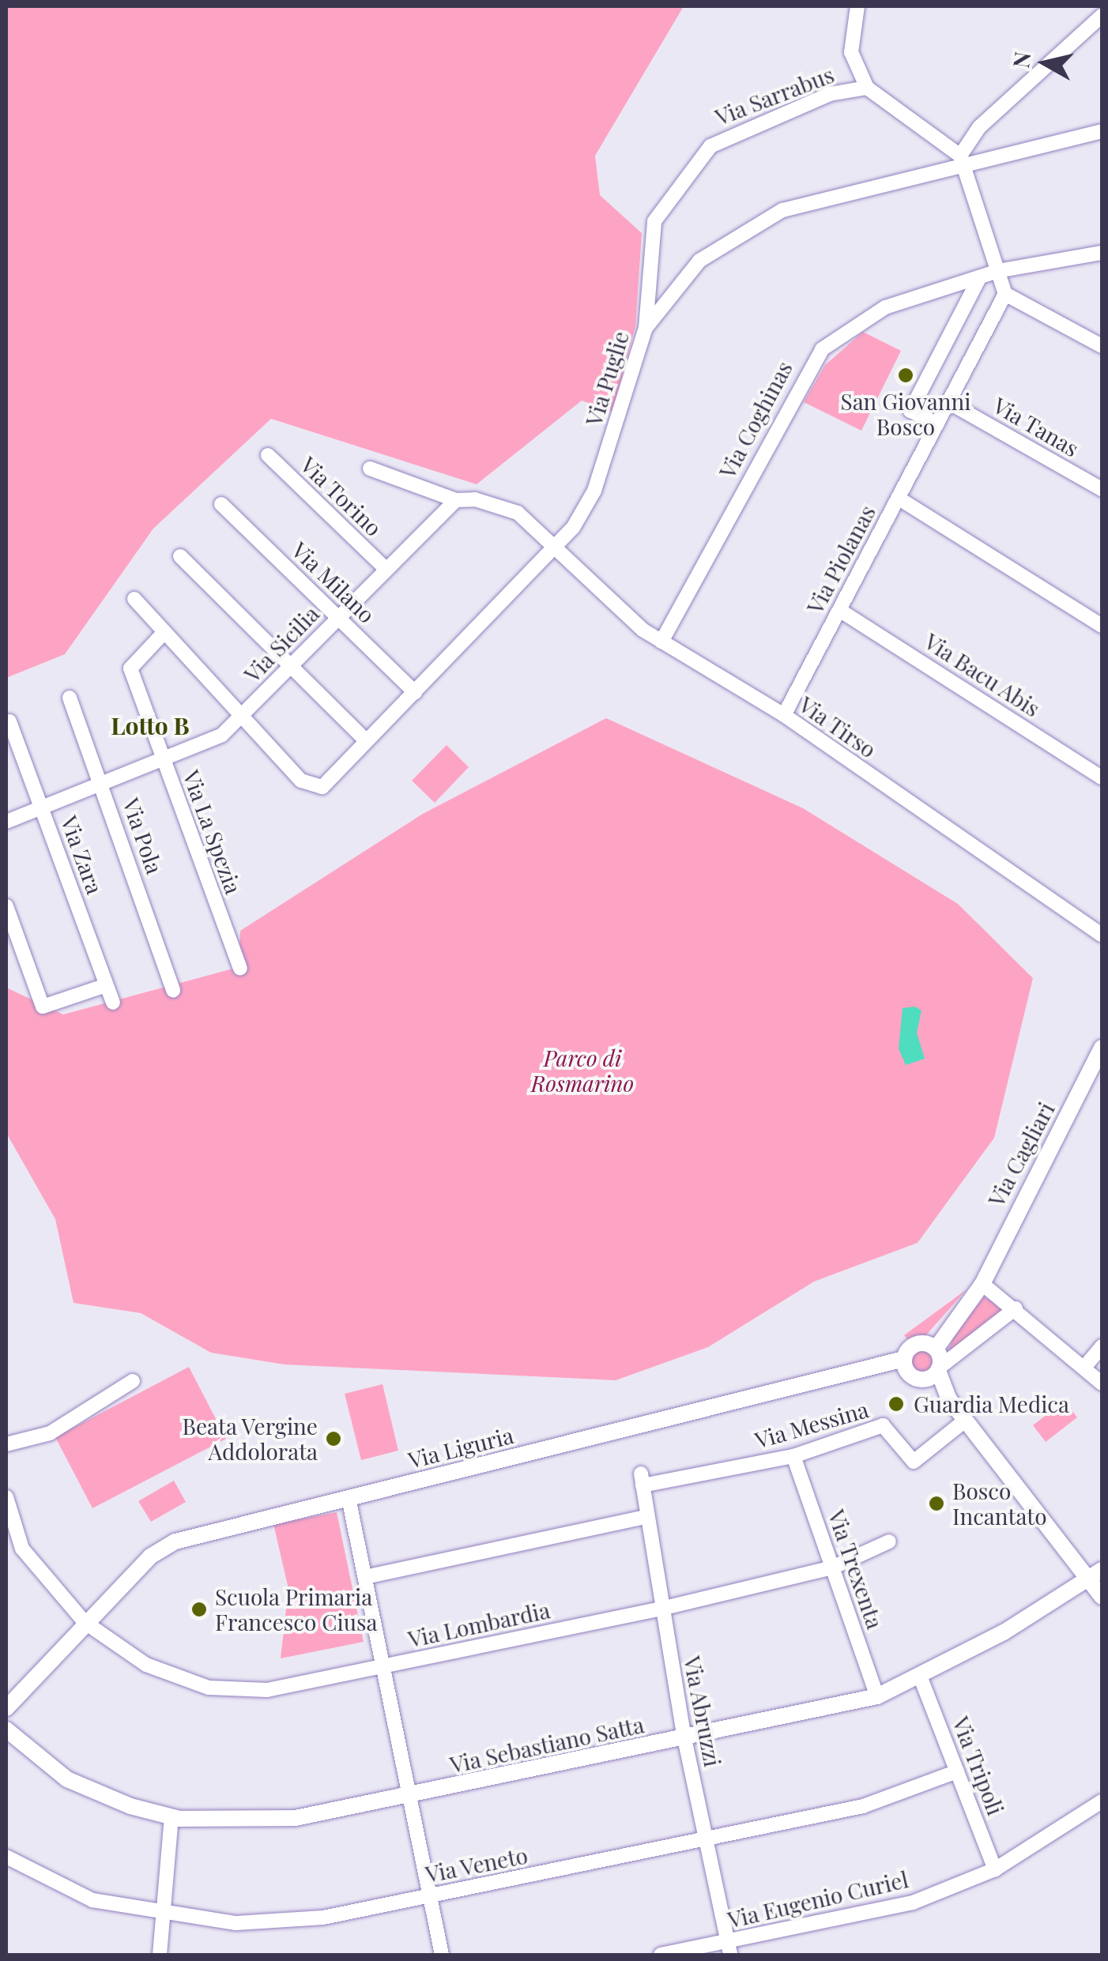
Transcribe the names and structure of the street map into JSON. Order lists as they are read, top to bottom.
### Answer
{
  "streets": {
    "street": [
      "Via Sarrabus",
      "Via Puglie",
      "Via Coghinas",
      "Via Tanas",
      "Via Torino",
      "Via Piolanas",
      "Via Milano",
      "Via Sicilia",
      "Via Bacu Abis",
      "Via Tirso",
      "Via La Spezia",
      "Via Pola",
      "Via Zara",
      "Via Cagliari",
      "Via Messina",
      "Via Liguria",
      "Via Trexenta",
      "Via Lombardia",
      "Via Abruzzi",
      "Via Sebastiano Satta",
      "Via Tripoli",
      "Via Veneto",
      "Via Eugenio Curiel"
    ]
  },
  "crossings": [
    ["Via Sarrabus", "Via Puglie"],
    ["Via Puglie", "Via Milano"],
    ["Via Puglie", "Via Sicilia"],
    ["Via Puglie", "Via Tirso"],
    ["Via Coghinas", "Via Tirso"],
    ["Via Tanas", "Via Piolanas"],
    ["Via Torino", "Via Sicilia"],
    ["Via Piolanas", "Via Bacu Abis"],
    ["Via Piolanas", "Via Tirso"],
    ["Via Milano", "Via Sicilia"],
    ["Via Sicilia", "Via La Spezia"],
    ["Via Sicilia", "Via Pola"],
    ["Via Sicilia", "Via Zara"],
    ["Via Cagliari", "Via Liguria"],
    ["Via Messina", "Via Trexenta"],
    ["Via Messina", "Via Abruzzi"],
    ["Via Liguria", "Via Lombardia"],
    ["Via Trexenta", "Via Lombardia"],
    ["Via Trexenta", "Via Sebastiano Satta"],
    ["Via Lombardia", "Via Abruzzi"],
    ["Via Abruzzi", "Via Sebastiano Satta"],
    ["Via Abruzzi", "Via Veneto"],
    ["Via Abruzzi", "Via Eugenio Curiel"],
    ["Via Sebastiano Satta", "Via Tripoli"],
    ["Via Tripoli", "Via Veneto"],
    ["Via Tripoli", "Via Eugenio Curiel"]
  ],
  "districts": ["Lotto B"],
  "parks": ["Parco di Rosmarino"],
  "places": [
    "San Giovanni Bosco",
    "Guardia Medica",
    "Beata Vergine Addolorata",
    "Bosco Incantato",
    "Scuola Primaria Francesco Ciusa"
  ],
  "north": "left"
}
